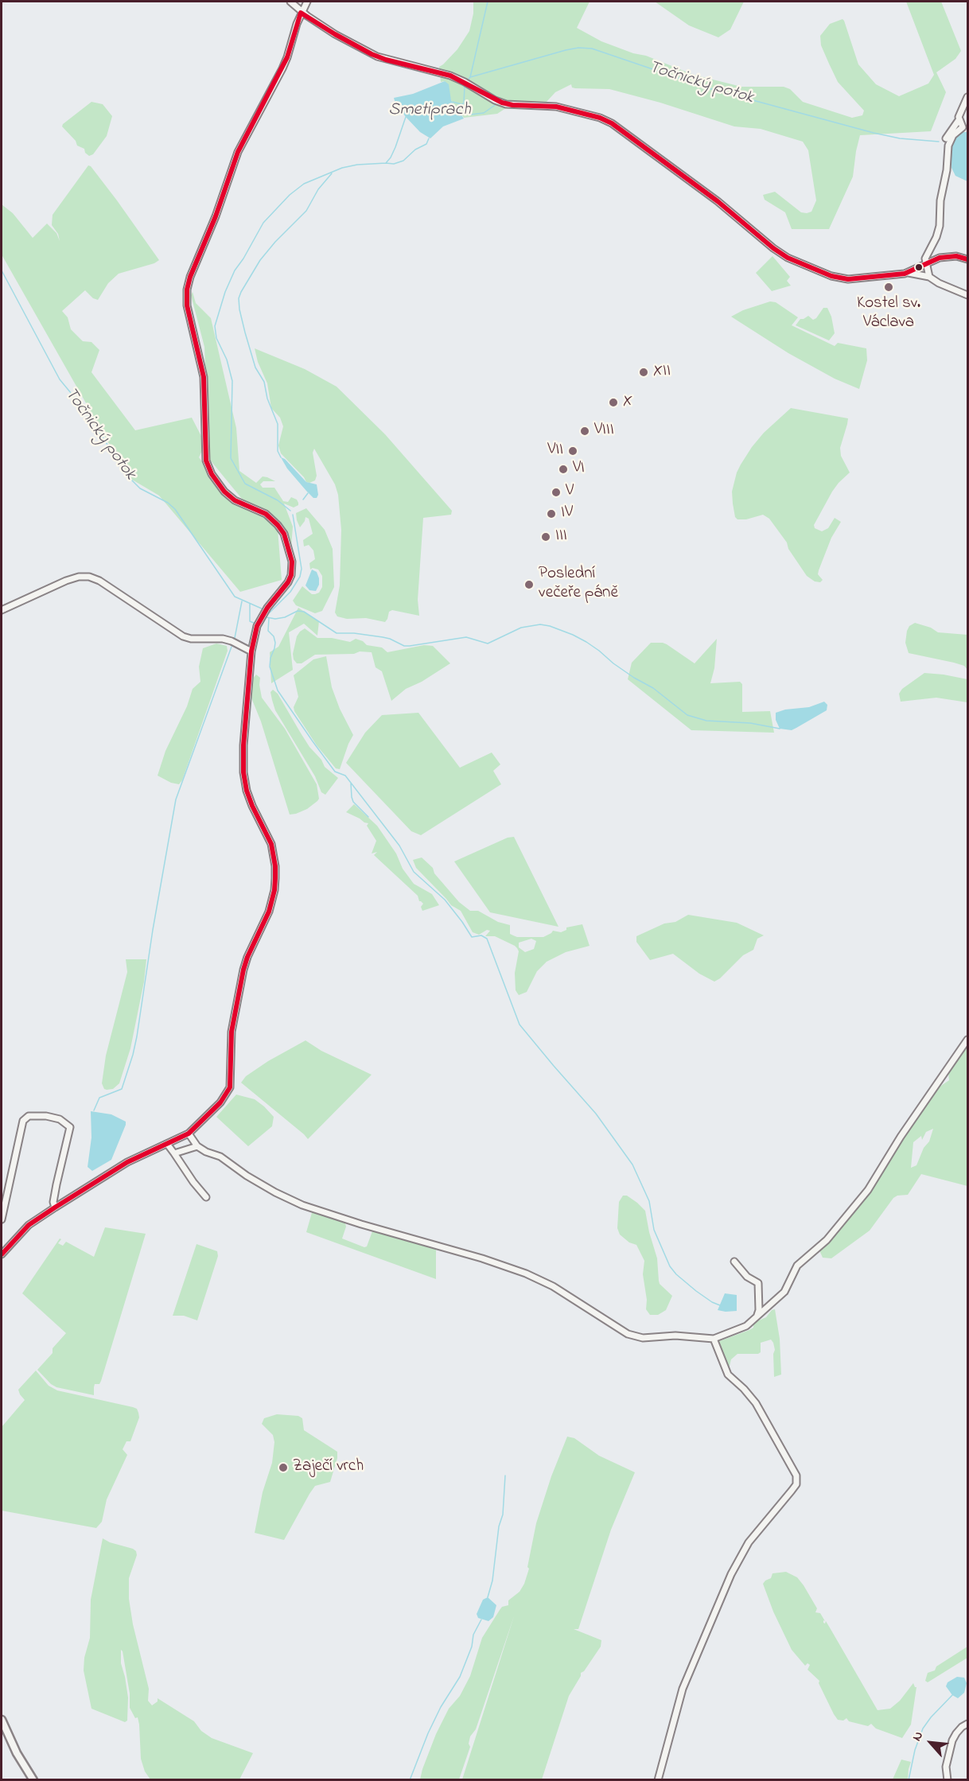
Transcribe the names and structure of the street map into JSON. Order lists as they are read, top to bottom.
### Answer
{
  "water": ["Točnický potok", "Smetiprach"],
  "places": [
    "Kostel sv. Václava",
    "XII",
    "X",
    "VIII",
    "VII",
    "VI",
    "V",
    "IV",
    "III",
    "Poslední večeře páně",
    "Zaječí vrch"
  ],
  "north": "top left"
}
